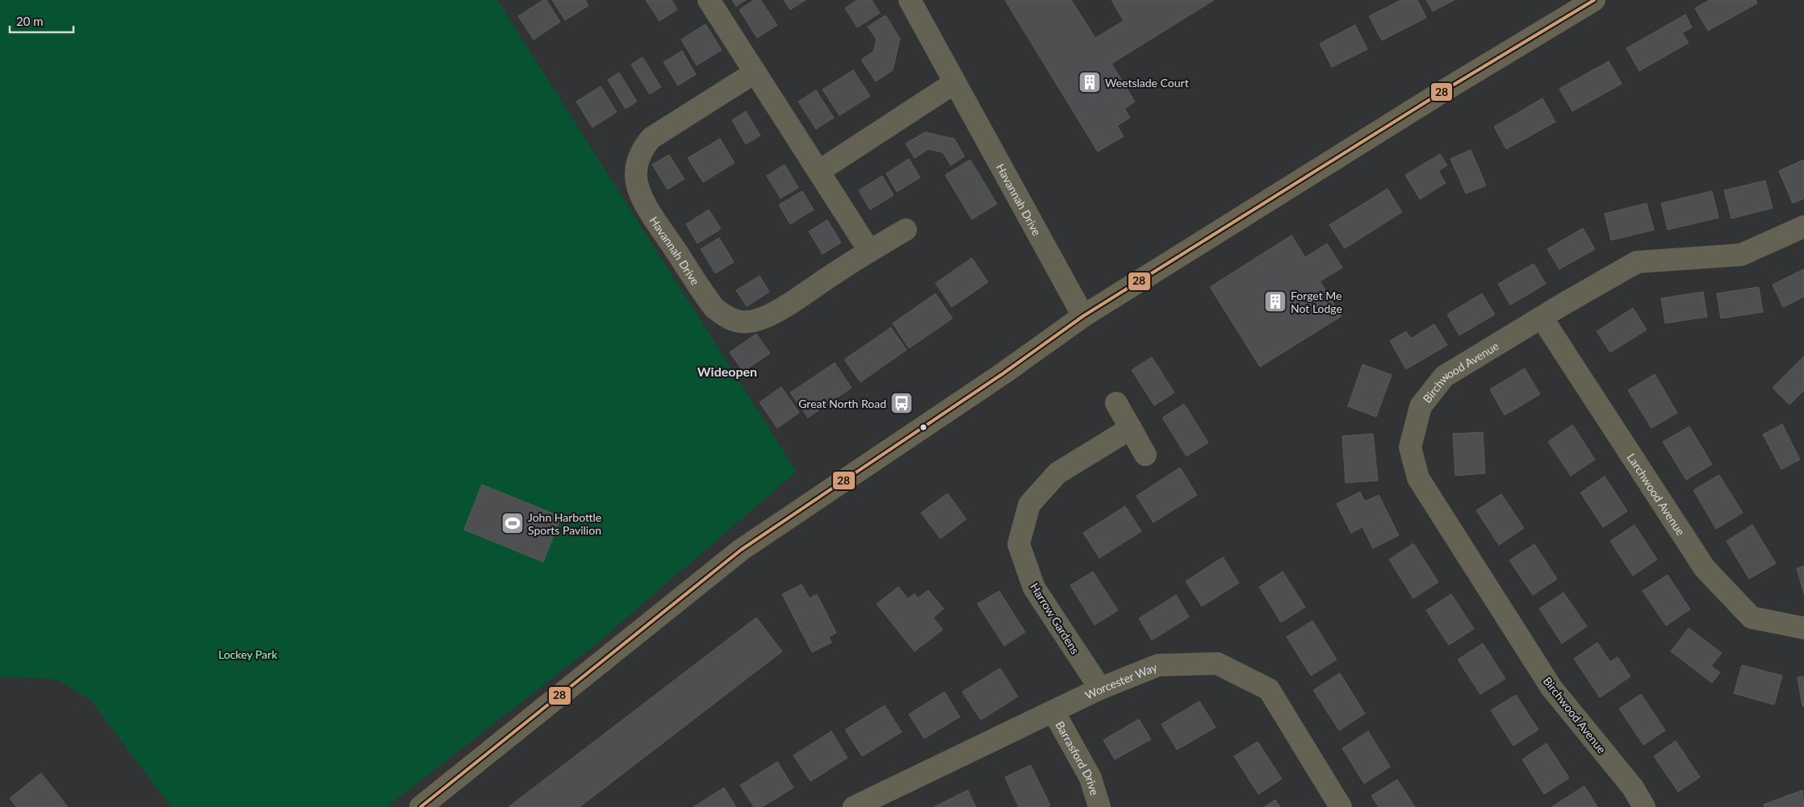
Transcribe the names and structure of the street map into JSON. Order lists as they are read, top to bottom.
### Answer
{
  "streets": {
    "street": [
      "Havannah Drive",
      "Birchwood Avenue",
      "Larchwood Avenue",
      "Harrow Gardens",
      "Worcester Way",
      "Barrasford Drive"
    ]
  },
  "crossings": [
    ["Birchwood Avenue", "Larchwood Avenue"],
    ["Harrow Gardens", "Worcester Way"],
    ["Worcester Way", "Barrasford Drive"]
  ],
  "districts": ["Wideopen"],
  "parks": ["Lockey Park"],
  "places": {
    "building": ["Weetslade Court", "Forget Me Not Lodge"],
    "bus stop": ["Great North Road"],
    "sports": ["John Harbottle Sports Pavilion"]
  },
  "lines": ["transit line 28"],
  "scale_bar": "20 m"
}
